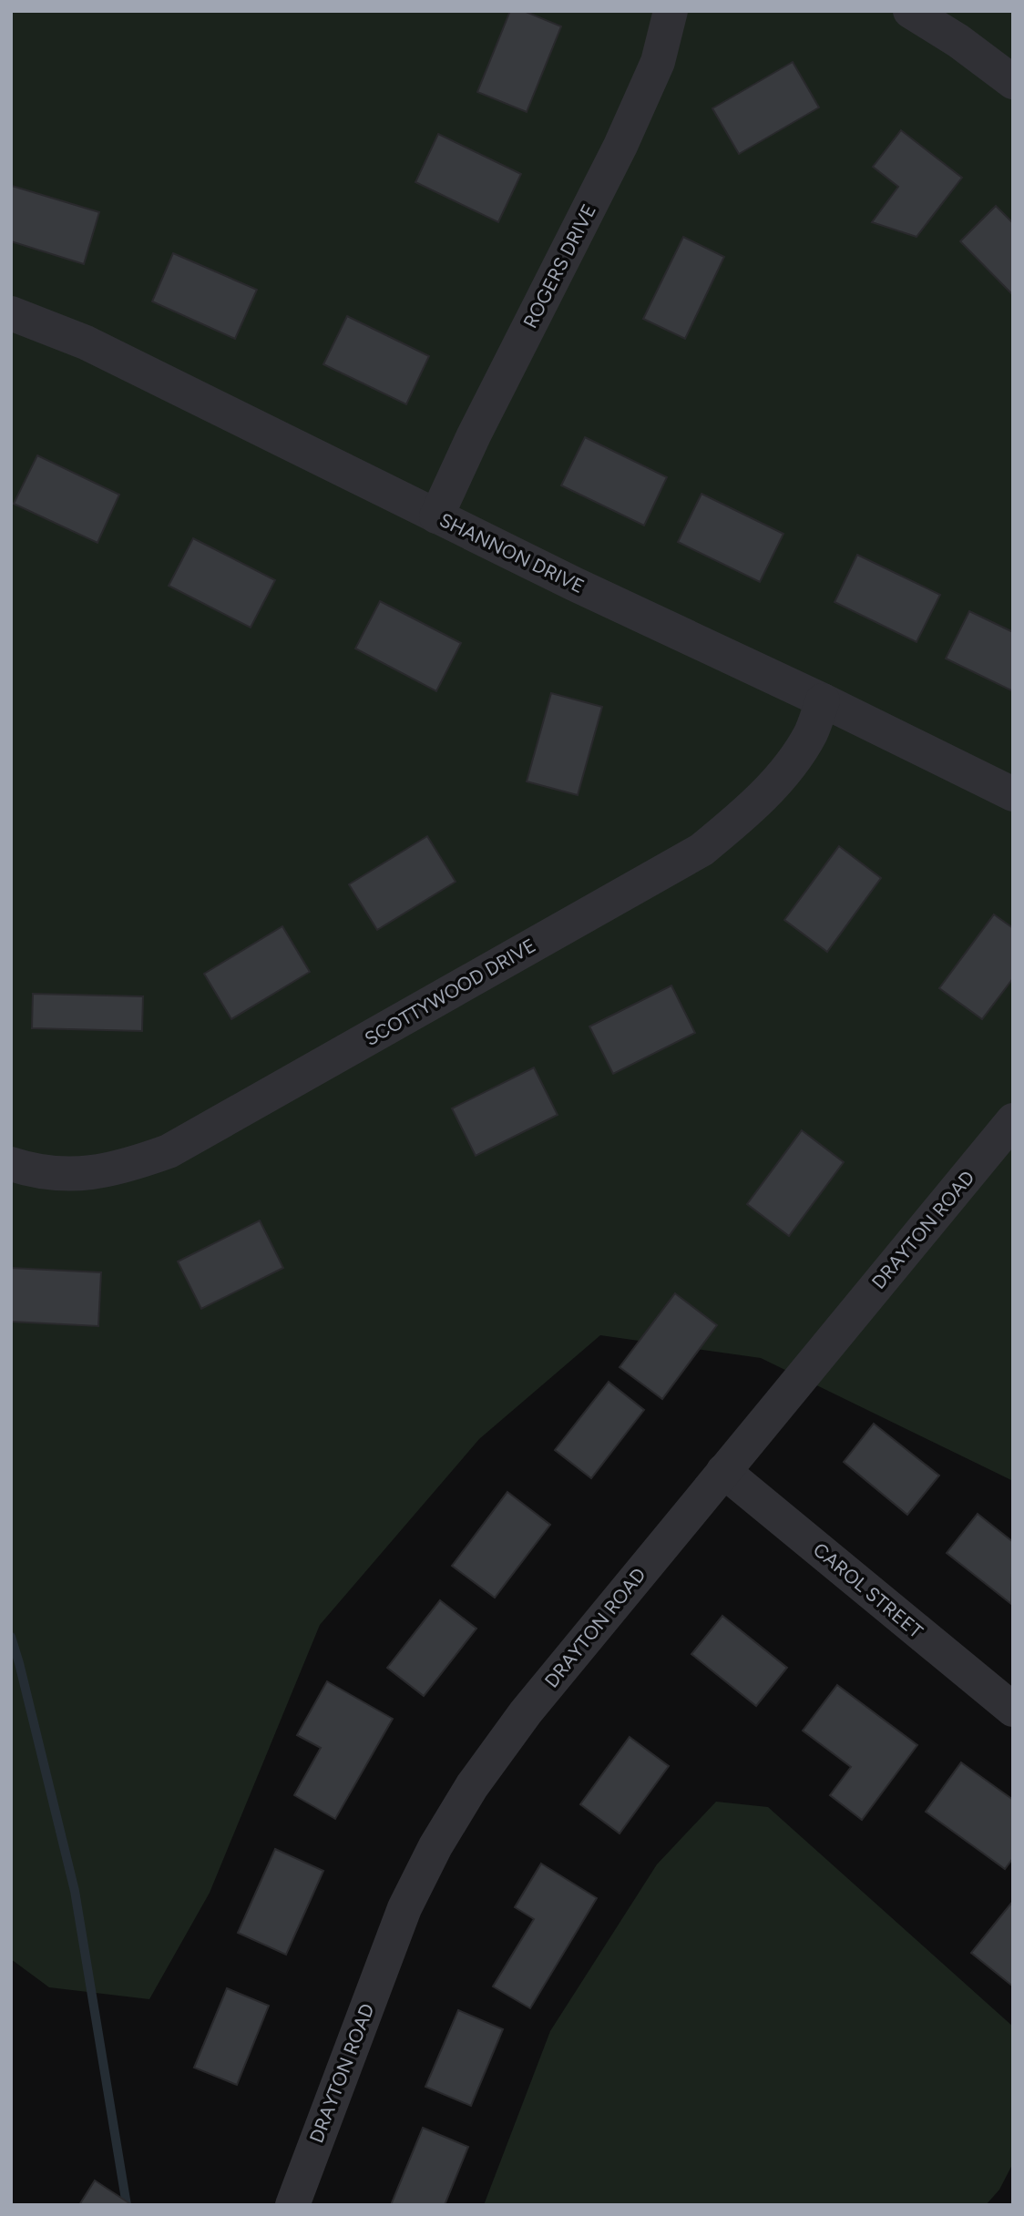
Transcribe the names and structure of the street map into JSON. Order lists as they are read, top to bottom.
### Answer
{
  "streets": {
    "street": [
      "ROGERS DRIVE",
      "SHANNON DRIVE",
      "SCOTTYWOOD DRIVE",
      "DRAYTON ROAD",
      "CAROL STREET"
    ]
  },
  "crossings": [
    ["ROGERS DRIVE", "SHANNON DRIVE"],
    ["SHANNON DRIVE", "SCOTTYWOOD DRIVE"],
    ["DRAYTON ROAD", "CAROL STREET"]
  ]
}
